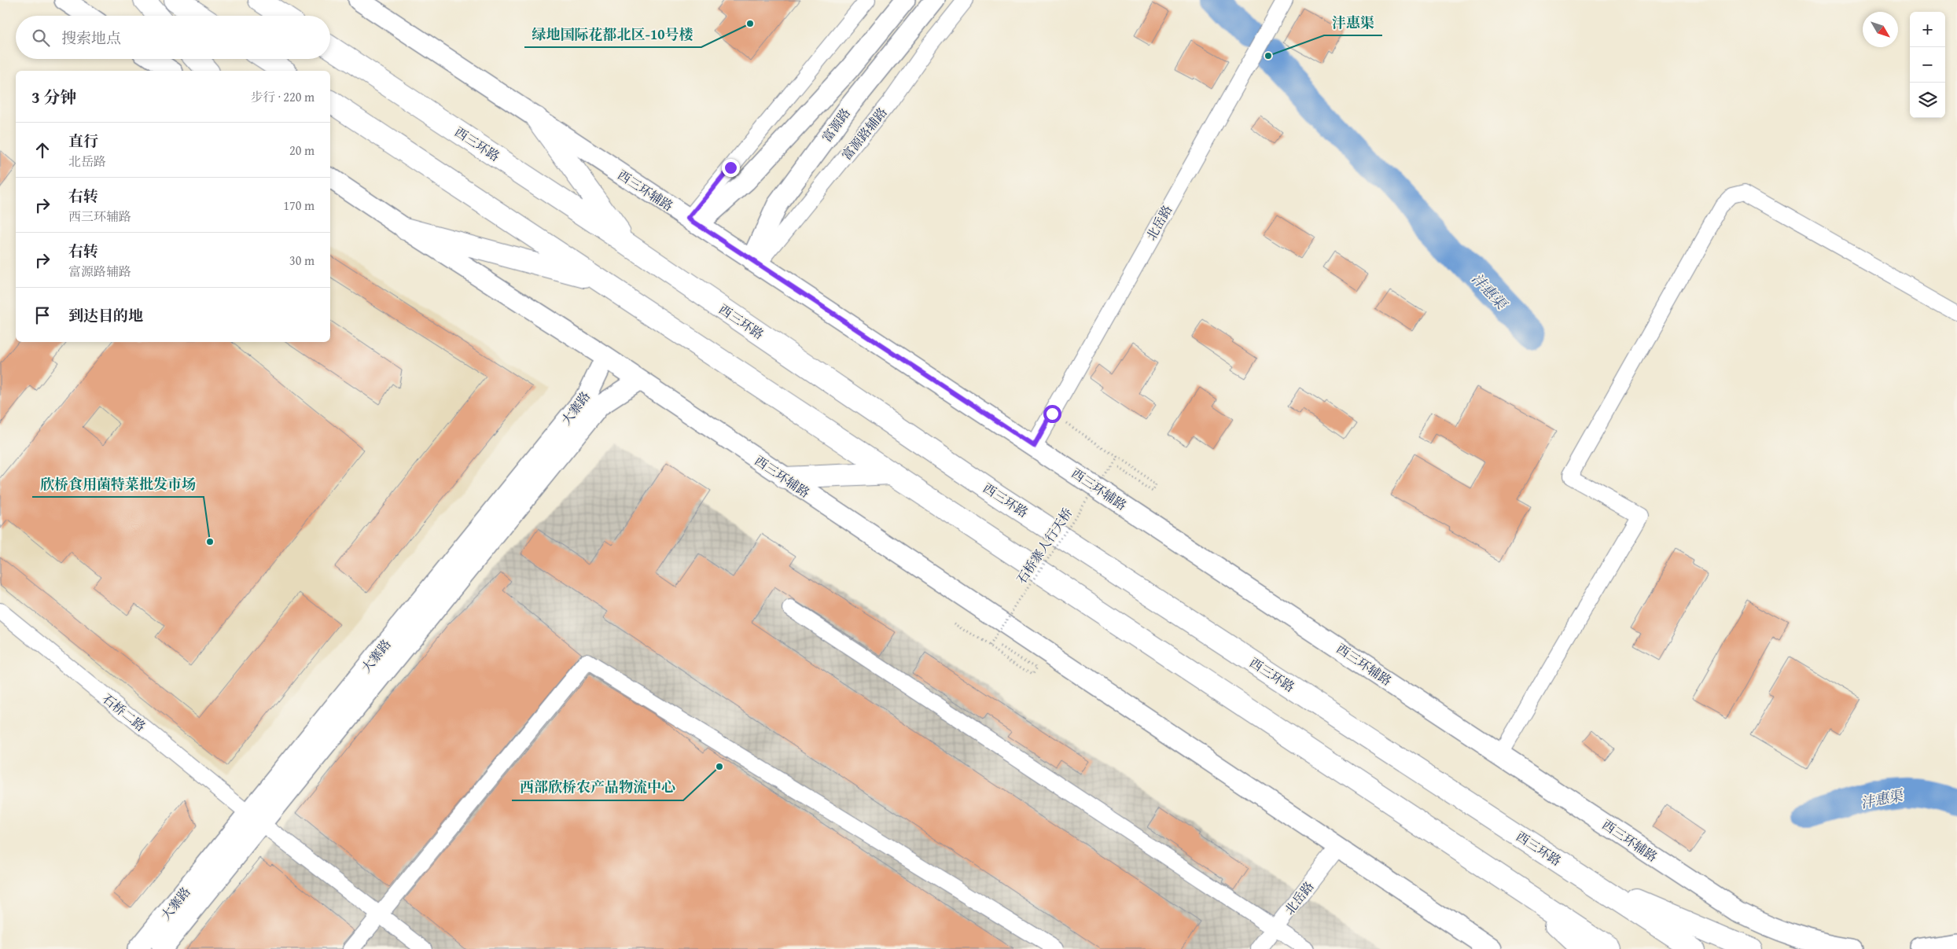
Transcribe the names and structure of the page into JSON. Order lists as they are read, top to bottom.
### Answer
{
  "streets": {
    "highway": ["西三环路"],
    "main road": ["富源路", "西三环辅路", "大寨路"],
    "street": ["富源路辅路", "北岳路", "石桥二路"],
    "path": ["石桥寨人行天桥"]
  },
  "crossings": [
    ["富源路", "富源路辅路"],
    ["富源路", "西三环辅路"],
    ["富源路辅路", "西三环辅路"],
    ["西三环辅路", "北岳路"],
    ["西三环辅路", "大寨路"],
    ["大寨路", "石桥二路"]
  ],
  "water": ["沣惠渠"],
  "places": [
    "绿地国际花都北区-10号楼",
    "沣惠渠",
    "欣桥食用菌特菜批发市场",
    "西部欣桥农产品物流中心"
  ],
  "north": "bottom right",
  "page": {
    "map_buttons": ["+", "−"],
    "search": "搜索地点",
    "heading": ["3 分钟", "步行 · 220 m"],
    "list": [
      ["直行", "北岳路", "20 m"],
      ["右转", "西三环辅路", "170 m"],
      ["右转", "富源路辅路", "30 m"],
      "到达目的地"
    ]
  }
}
